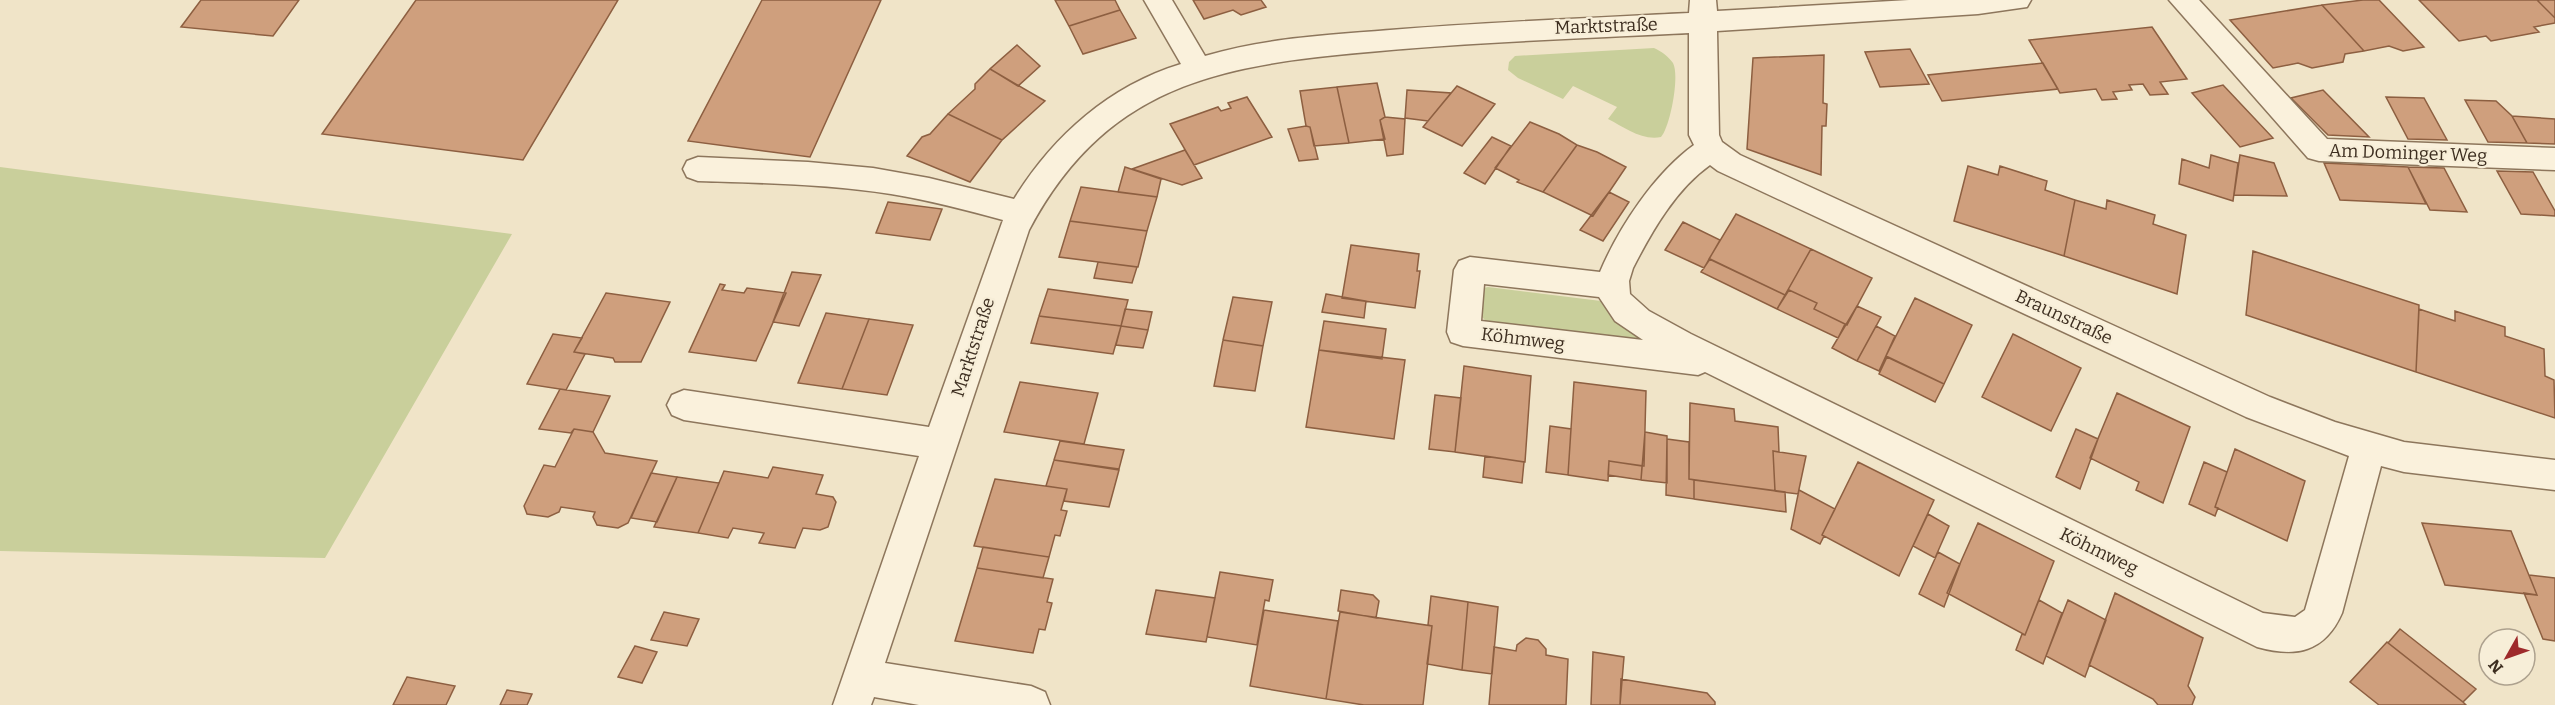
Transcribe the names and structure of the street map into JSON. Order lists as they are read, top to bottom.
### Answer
{
  "streets": {
    "street": [
      "Marktstraße",
      "Am Dominger Weg",
      "Braunstraße",
      "Köhmweg"
    ]
  },
  "crossings": [
    ["Braunstraße", "Köhmweg"]
  ],
  "north": "bottom left"
}
